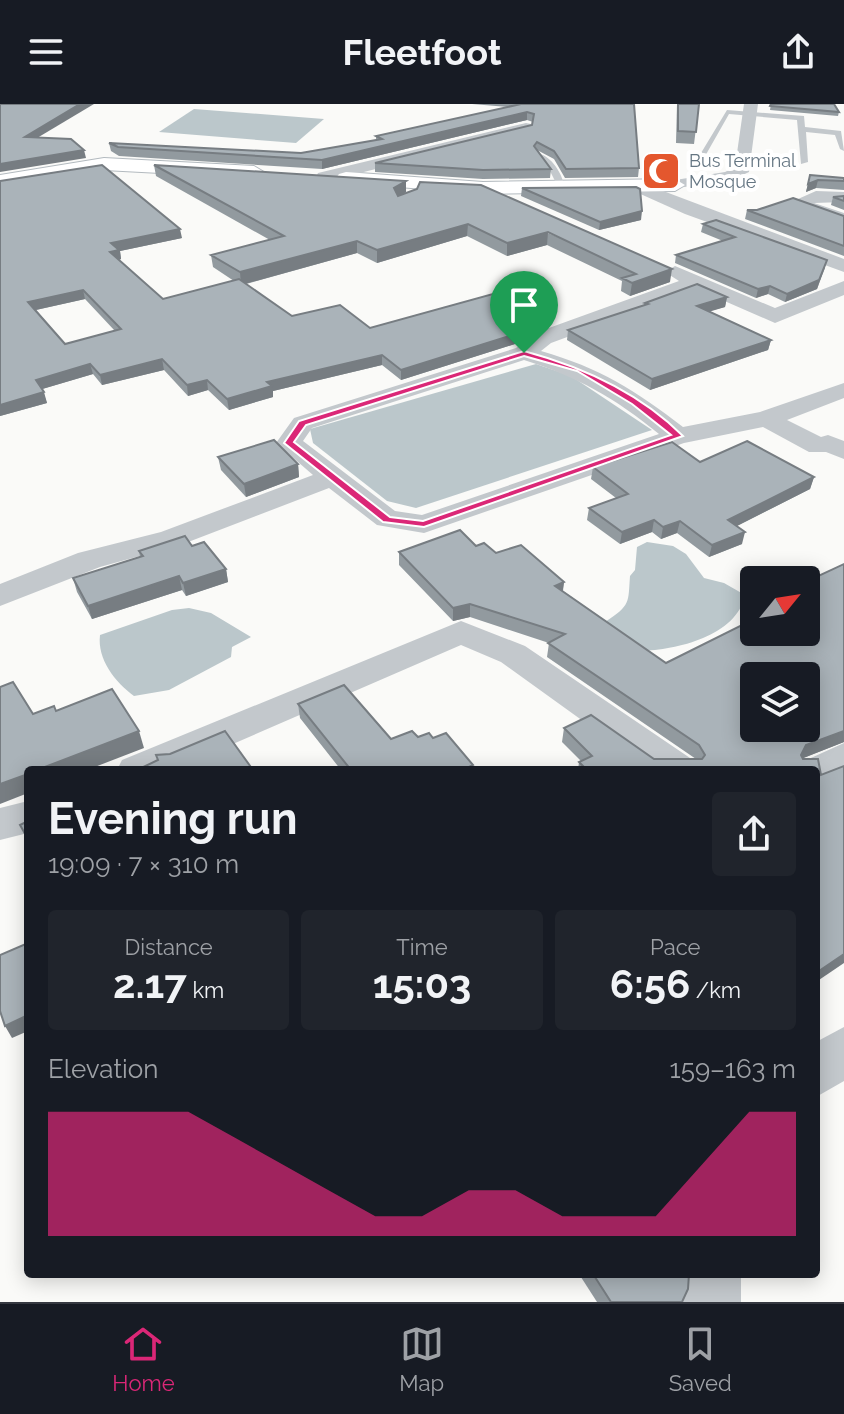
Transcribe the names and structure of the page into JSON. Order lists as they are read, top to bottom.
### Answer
{
  "places": {
    "mosque": ["Bus Terminal Mosque"]
  },
  "north": "top right",
  "page": {
    "header": "Fleetfoot",
    "heading": ["Evening run", "19:09 · 7 × 310 m"],
    "stats": [
      ["Distance", "2.17 km"],
      ["Time", "15:03"],
      ["Pace", "6:56 /km"]
    ],
    "chart": ["Elevation", "159–163 m"],
    "tabs": ["Home", "Map", "Saved"]
  }
}
